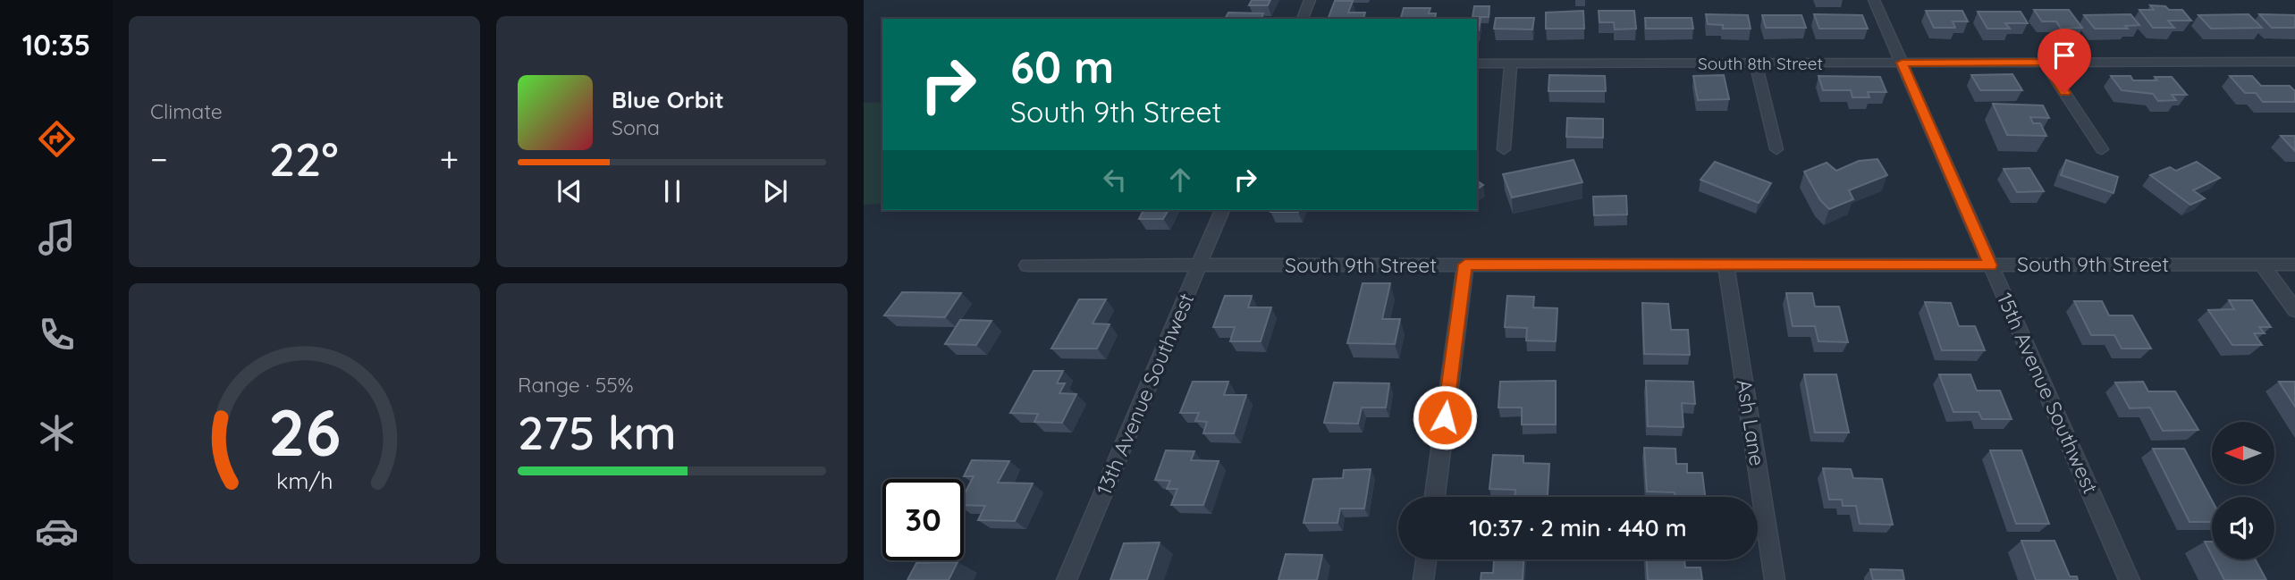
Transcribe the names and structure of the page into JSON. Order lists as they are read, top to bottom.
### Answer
{
  "streets": {
    "street": [
      "South 8th Street",
      "South 9th Street",
      "15th Avenue Southwest",
      "13th Avenue Southwest",
      "Ash Lane"
    ]
  },
  "crossings": [
    ["South 8th Street", "15th Avenue Southwest"],
    ["South 9th Street", "15th Avenue Southwest"],
    ["South 9th Street", "13th Avenue Southwest"],
    ["South 9th Street", "Ash Lane"]
  ],
  "north": "left",
  "page": {
    "tabs": "10:35",
    "tile": [
      "Climate",
      ["Range · 55%", "275 km"]
    ],
    "turn": ["60 m", "South 9th Street"],
    "song": ["Blue Orbit", "Sona"],
    "heat": ["−", "22°", "+"],
    "limit": "30",
    "trip": "10:37 · 2 min · 440 m",
    "gauge": ["26", "km/h"]
  }
}
